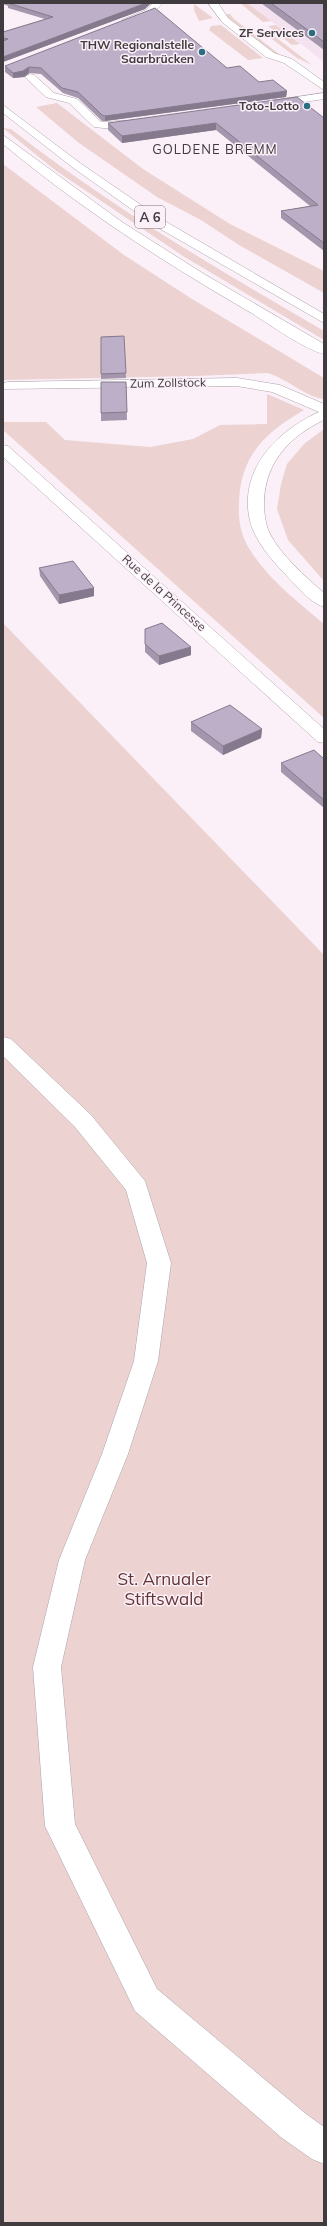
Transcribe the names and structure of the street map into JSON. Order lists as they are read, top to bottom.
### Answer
{
  "streets": {
    "main road": ["A 6", "Zum Zollstock", "Rue de la Princesse"]
  },
  "districts": ["GOLDENE BREMM"],
  "parks": ["St. Arnualer Stiftswald"],
  "places": ["ZF Services", "THW Regionalstelle Saarbrücken", "Toto-Lotto"]
}
